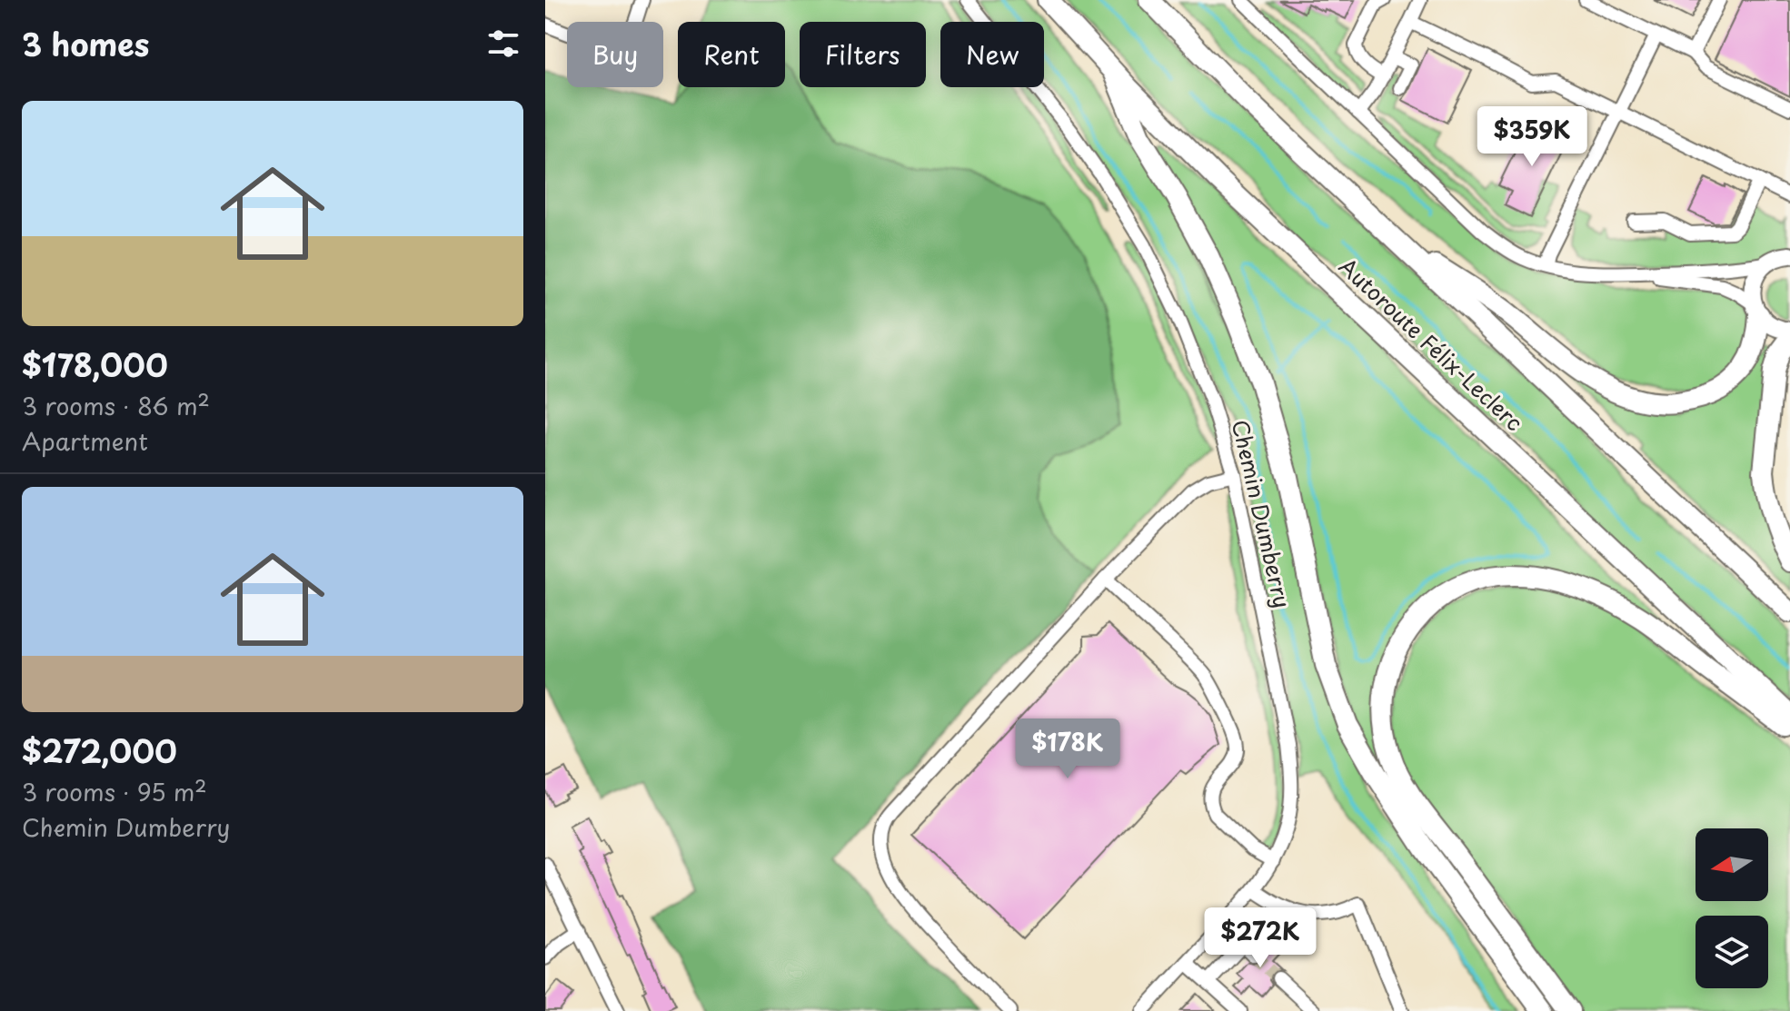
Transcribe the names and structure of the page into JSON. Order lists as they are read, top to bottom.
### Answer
{
  "streets": {
    "highway": ["Autoroute Félix-Leclerc"],
    "street": ["Chemin Dumberry"]
  },
  "north": "left",
  "page": {
    "heading": "3 homes",
    "chip": [
      "Buy",
      "Rent",
      "Filters",
      "New"
    ],
    "list": [
      {
        "name": "$178,000",
        "note": "3 rooms · 86 m² · Apartment"
      },
      {
        "name": "$272,000",
        "note": "3 rooms · 95 m² · Chemin Dumberry"
      }
    ],
    "price": ["$359K", "$178K", "$272K"]
  }
}
